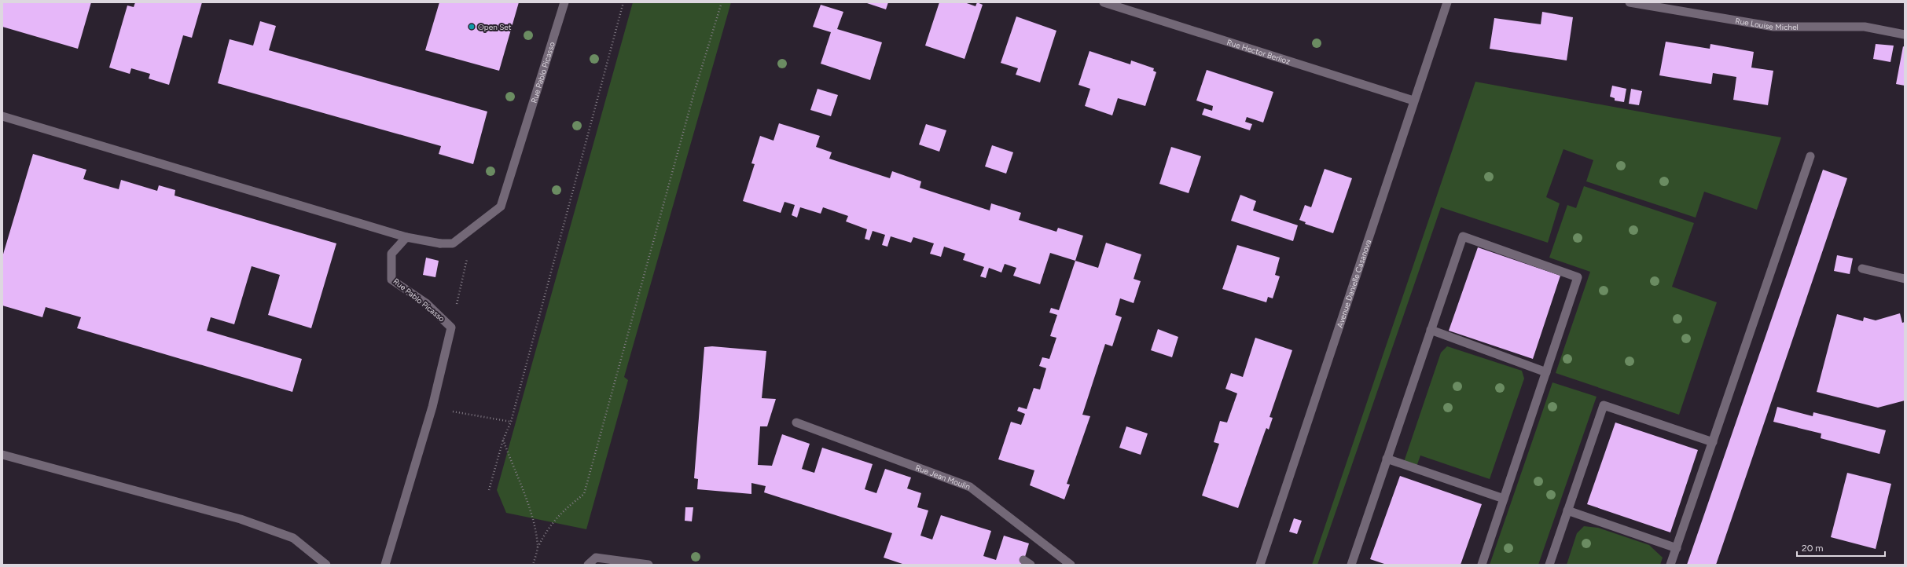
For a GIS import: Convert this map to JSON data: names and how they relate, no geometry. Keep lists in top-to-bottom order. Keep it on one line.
{"streets":{"street":["Rue Louise Michel","Rue Hector Berlioz","Rue Pablo Picasso","Avenue Danielle Casanova","Rue Jean Moulin"]},"crossings":[["Rue Hector Berlioz","Avenue Danielle Casanova"]],"places":["Open Set"],"scale_bar":"20 m"}
